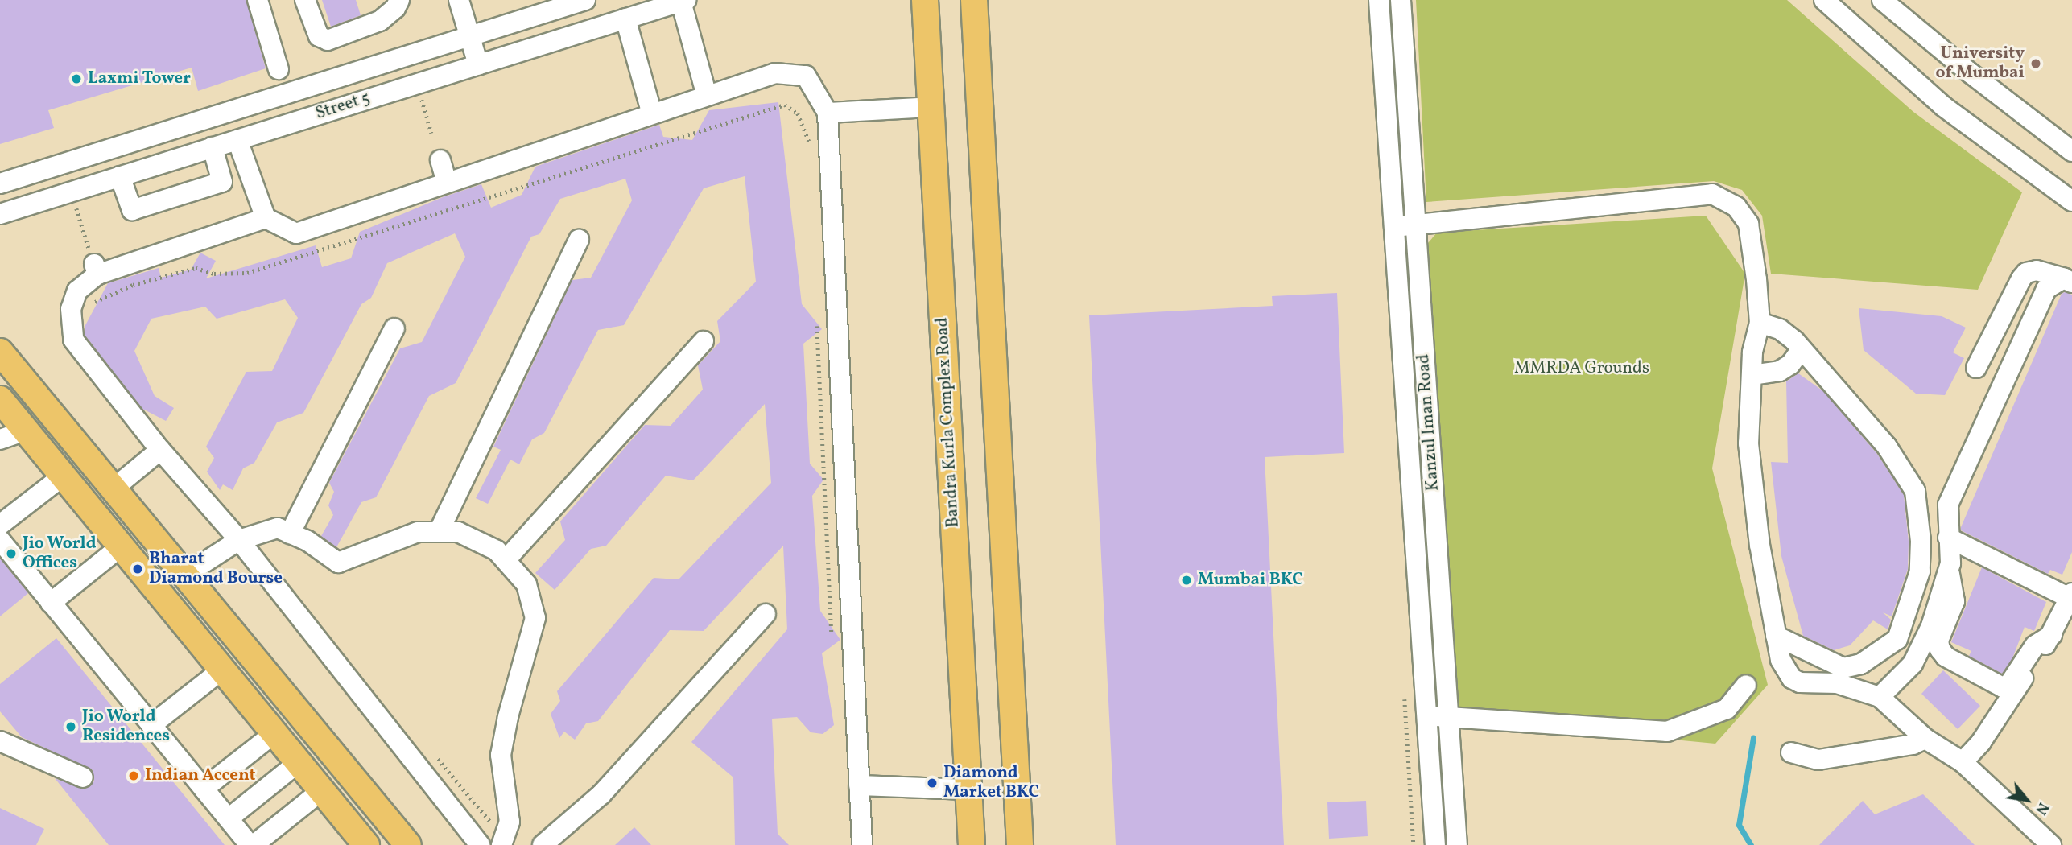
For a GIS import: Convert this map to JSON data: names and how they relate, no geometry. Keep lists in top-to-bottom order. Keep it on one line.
{"streets":{"main road":["Bandra Kurla Complex Road"],"street":["Street 5","Kanzul Iman Road"]},"parks":["MMRDA Grounds"],"places":["University of Mumbai","Laxmi Tower","Jio World Offices","Bharat Diamond Bourse","Mumbai BKC","Jio World Residences","Indian Accent","Diamond Market BKC"],"north":"bottom right"}
